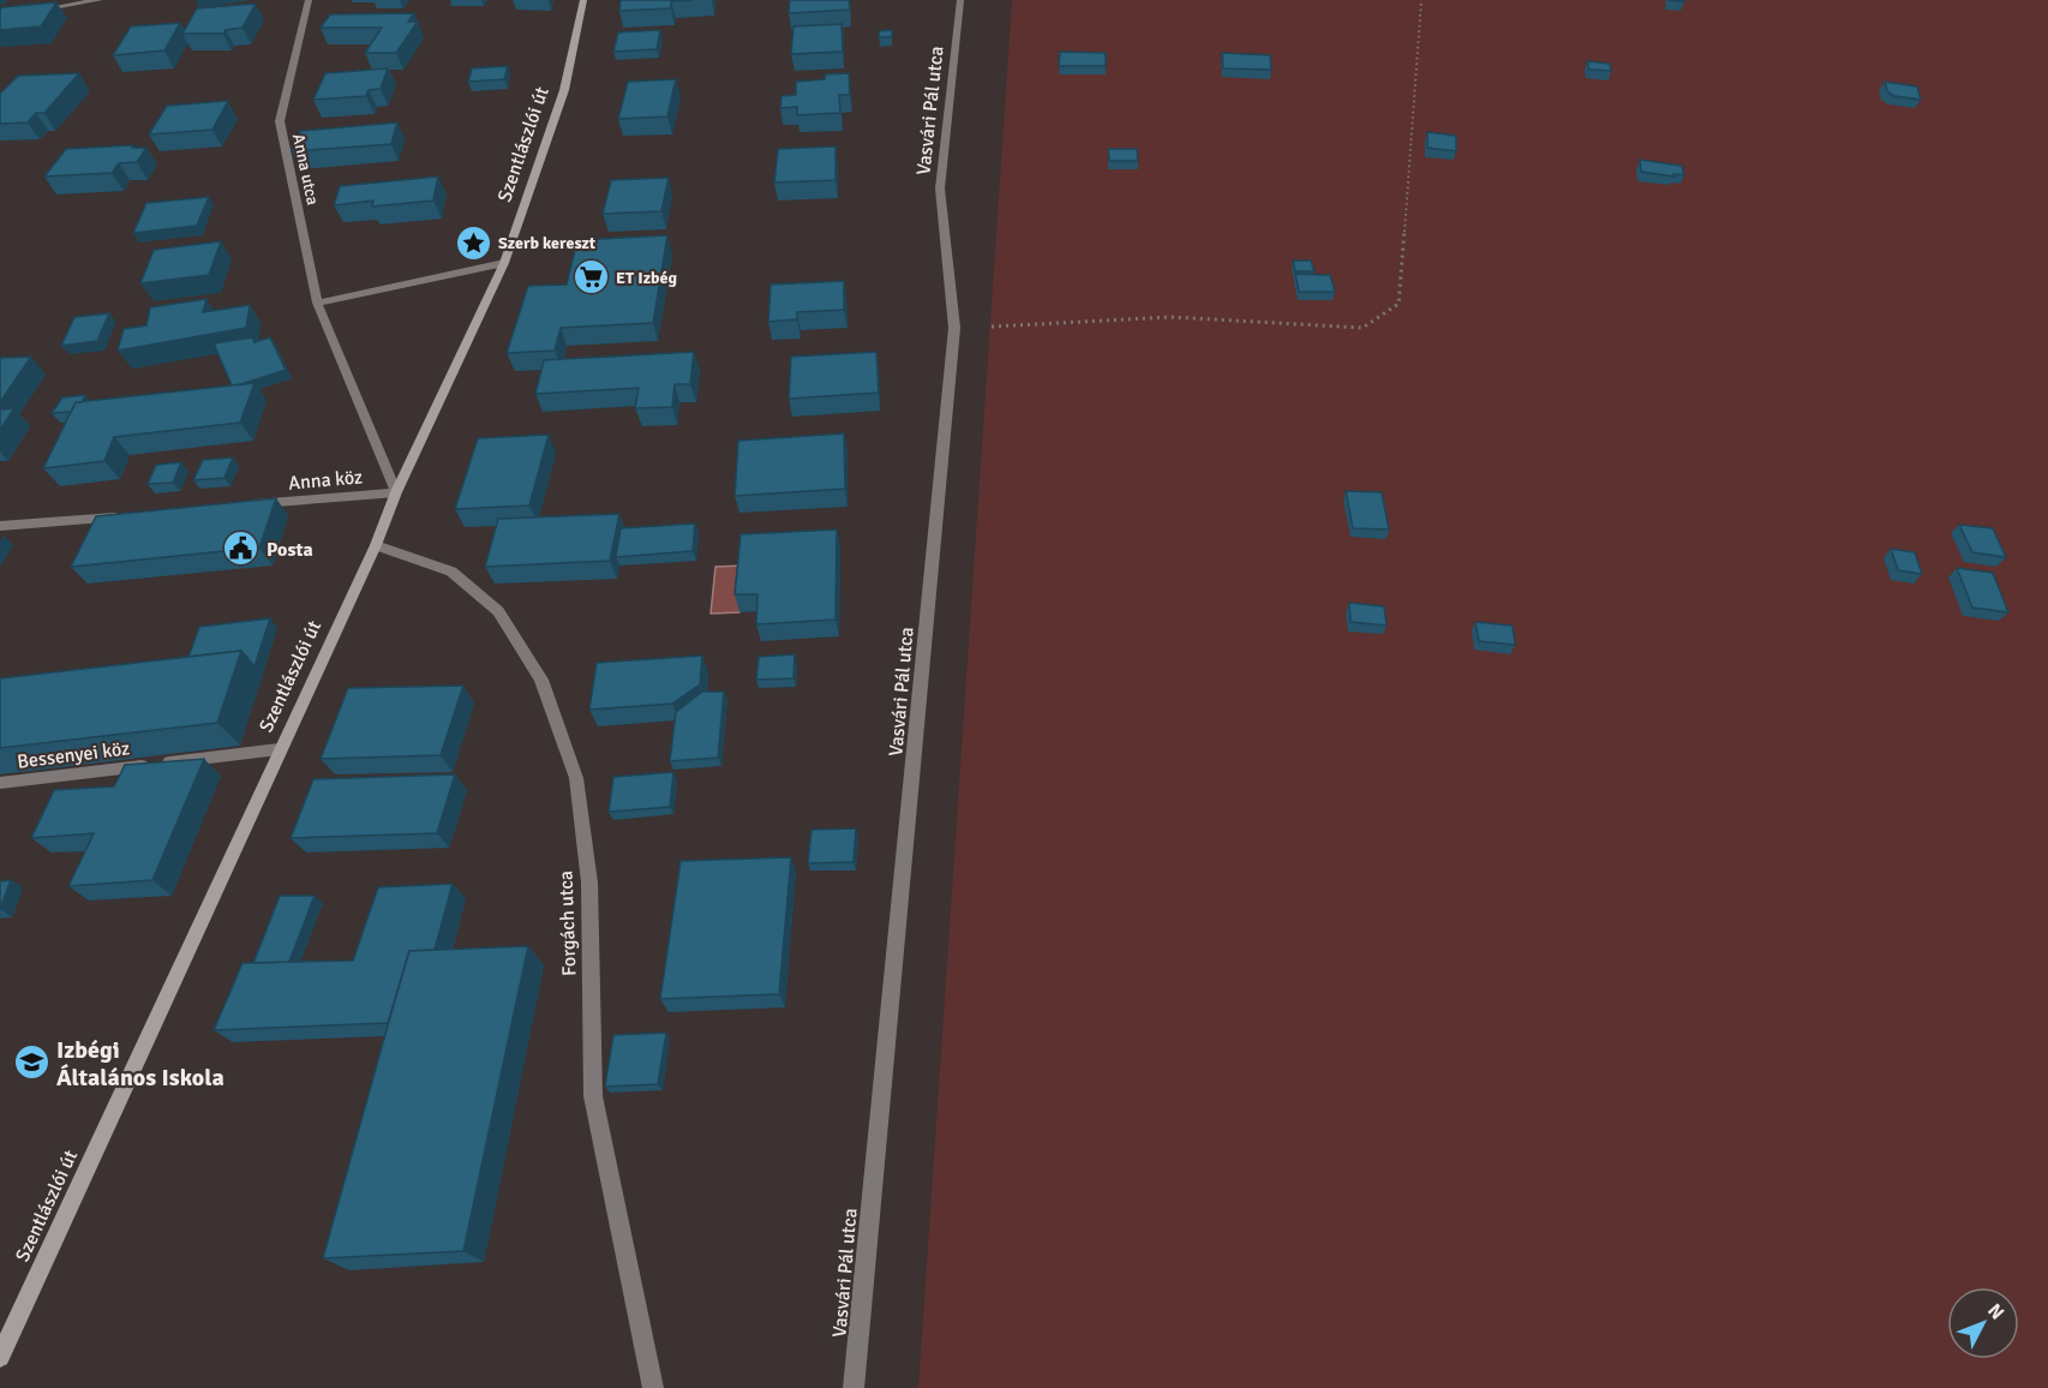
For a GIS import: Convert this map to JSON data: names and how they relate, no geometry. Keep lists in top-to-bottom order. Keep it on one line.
{"streets":{"main road":["Szentlászlói út"],"street":["Vasvári Pál utca","Anna utca","Anna köz","Bessenyei köz","Forgách utca"]},"crossings":[["Szentlászlói út","Anna utca"],["Szentlászlói út","Anna köz"],["Szentlászlói út","Bessenyei köz"],["Szentlászlói út","Forgách utca"],["Anna utca","Anna köz"]],"places":{"place":["Szerb kereszt"],"supermarket":["ET Izbég"],"public building":["Posta"],"school or university":["Izbégi Általános Iskola"]},"north":"top right"}
